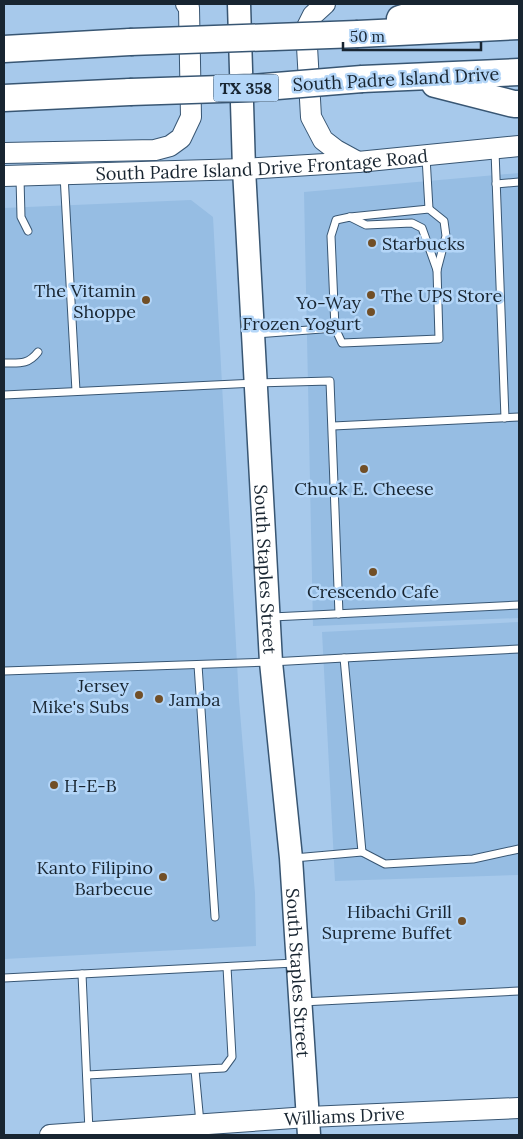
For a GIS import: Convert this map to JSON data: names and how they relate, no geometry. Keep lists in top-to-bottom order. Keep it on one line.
{"streets":{"highway":["South Padre Island Drive","TX 358"],"main road":["South Padre Island Drive Frontage Road","South Staples Street","Williams Drive"]},"crossings":[["South Padre Island Drive Frontage Road","South Staples Street"],["South Staples Street","Williams Drive"]],"places":["Starbucks","The UPS Store","The Vitamin Shoppe","Yo-Way Frozen Yogurt","Chuck E. Cheese","Crescendo Cafe","Jersey Mike's Subs","Jamba","H-E-B","Kanto Filipino Barbecue","Hibachi Grill Supreme Buffet"],"scale_bar":"50 m"}
